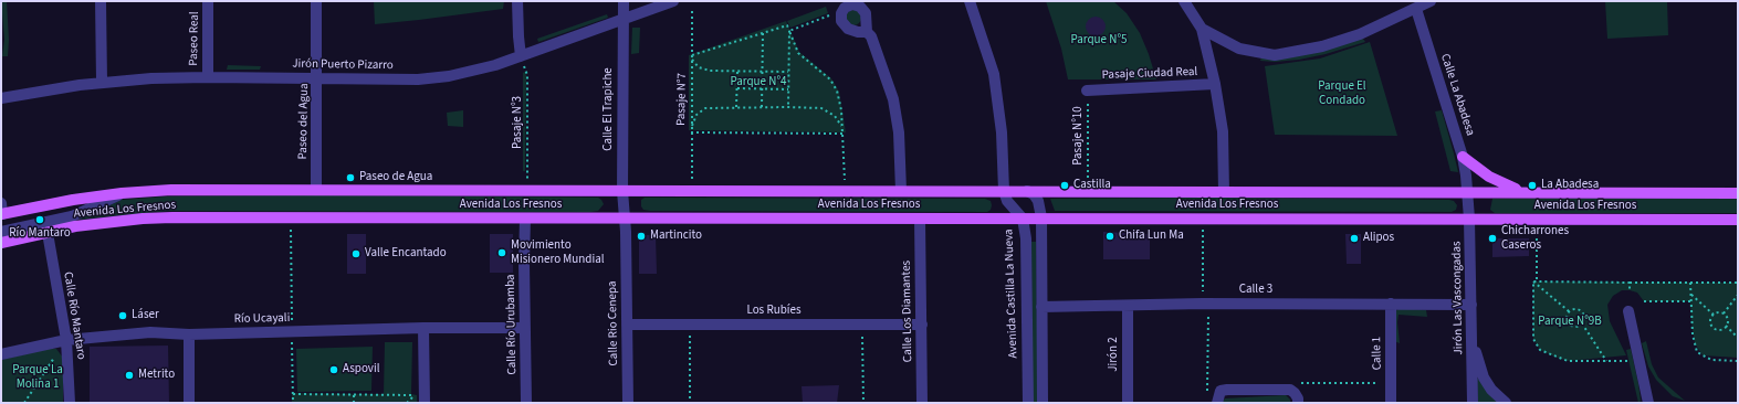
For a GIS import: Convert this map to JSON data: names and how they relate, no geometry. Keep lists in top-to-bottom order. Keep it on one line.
{"streets":{"main road":["Avenida Los Fresnos"],"street":["Paseo Real","Jirón Puerto Pizarro","Pasaje Ciudad Real","Calle La Abadesa","Calle El Trapiche","Paseo del Agua","Calle 3","Avenida Castilla La Nueva","Jirón Las Vascongadas","Los Rubíes","Calle Los Diamantes","Calle Río Mantaro","Río Ucayali","Calle Rio Cenepa","Calle Río Urubamba","Calle 1","Jirón 2"],"path":["Pasaje N°7","Pasaje N°3","Pasaje N°10"]},"crossings":[["Paseo Real","Jirón Puerto Pizarro"],["Jirón Puerto Pizarro","Calle El Trapiche"],["Jirón Puerto Pizarro","Paseo del Agua"],["Jirón Puerto Pizarro","Pasaje N°3"],["Pasaje Ciudad Real","Pasaje N°10"],["Calle La Abadesa","Avenida Los Fresnos"],["Calle La Abadesa","Jirón Las Vascongadas"],["Pasaje N°7","Avenida Los Fresnos"],["Calle El Trapiche","Avenida Los Fresnos"],["Calle El Trapiche","Calle Rio Cenepa"],["Paseo del Agua","Avenida Los Fresnos"],["Pasaje N°3","Avenida Los Fresnos"],["Avenida Los Fresnos","Avenida Castilla La Nueva"],["Avenida Los Fresnos","Jirón Las Vascongadas"],["Avenida Los Fresnos","Calle Los Diamantes"],["Avenida Los Fresnos","Calle Río Mantaro"],["Avenida Los Fresnos","Calle Rio Cenepa"],["Avenida Los Fresnos","Calle Río Urubamba"],["Calle 3","Jirón Las Vascongadas"],["Calle 3","Calle 1"],["Calle 3","Jirón 2"],["Los Rubíes","Calle Los Diamantes"],["Los Rubíes","Calle Rio Cenepa"],["Calle Río Mantaro","Río Ucayali"],["Río Ucayali","Calle Río Urubamba"]],"parks":["Parque N°5","Parque N°4","Parque El Condado","Parque N°9B","Parque La Molina 1"],"places":["Paseo de Agua","Castilla","La Abadesa","Río Mantaro","Martincito","Chifa Lun Ma","Alipos","Chicharrones Caseros","Movimiento Misionero Mundial","Valle Encantado","Láser","Aspovil","Metrito"]}
